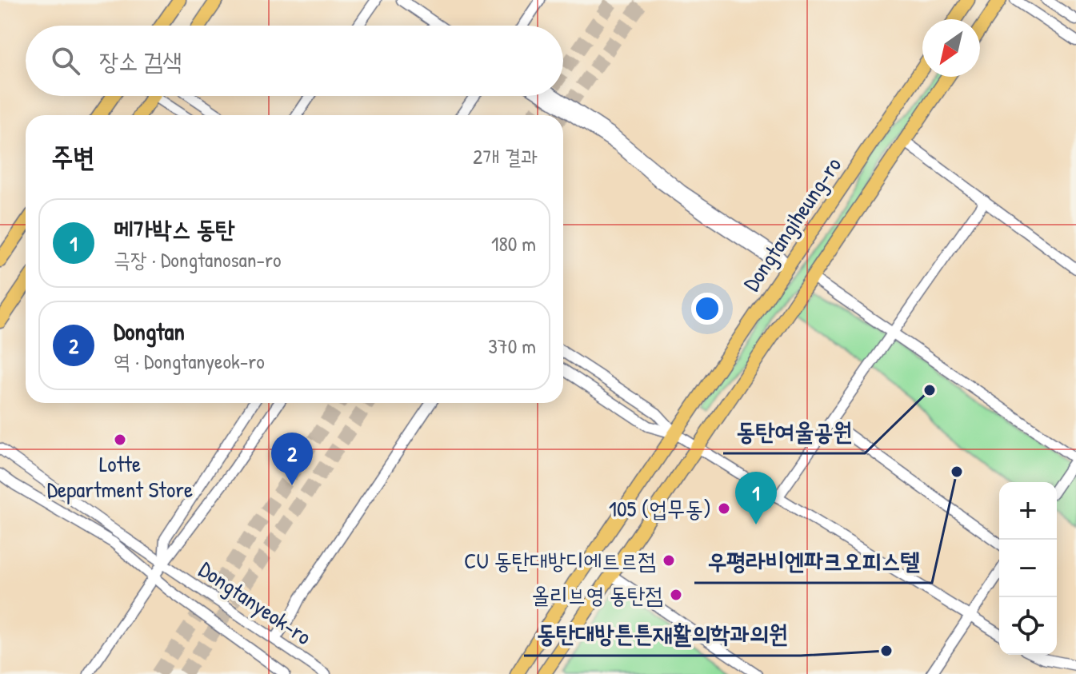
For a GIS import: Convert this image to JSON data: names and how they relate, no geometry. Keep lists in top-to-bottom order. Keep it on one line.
{"streets":{"main road":["Dongtangiheung-ro"],"street":["Dongtanyeok-ro"]},"places":["동탄여울공원","Lotte Department Store","우평라비엔파크오피스텔","105 (업무동)","CU 동탄대방디에트르점","올리브영 동탄점","동탄대방튼튼재활의학과의원"],"north":"bottom left","page":{"search":"장소 검색","heading":["주변","2개 결과"],"list":[{"mark":"1","name":"메가박스 동탄","note":"극장 · Dongtanosan-ro","value":"180 m"},{"mark":"2","name":"Dongtan","note":"역 · Dongtanyeok-ro","value":"370 m"}],"pins":["2","1"],"map_buttons":["+","−"]}}
